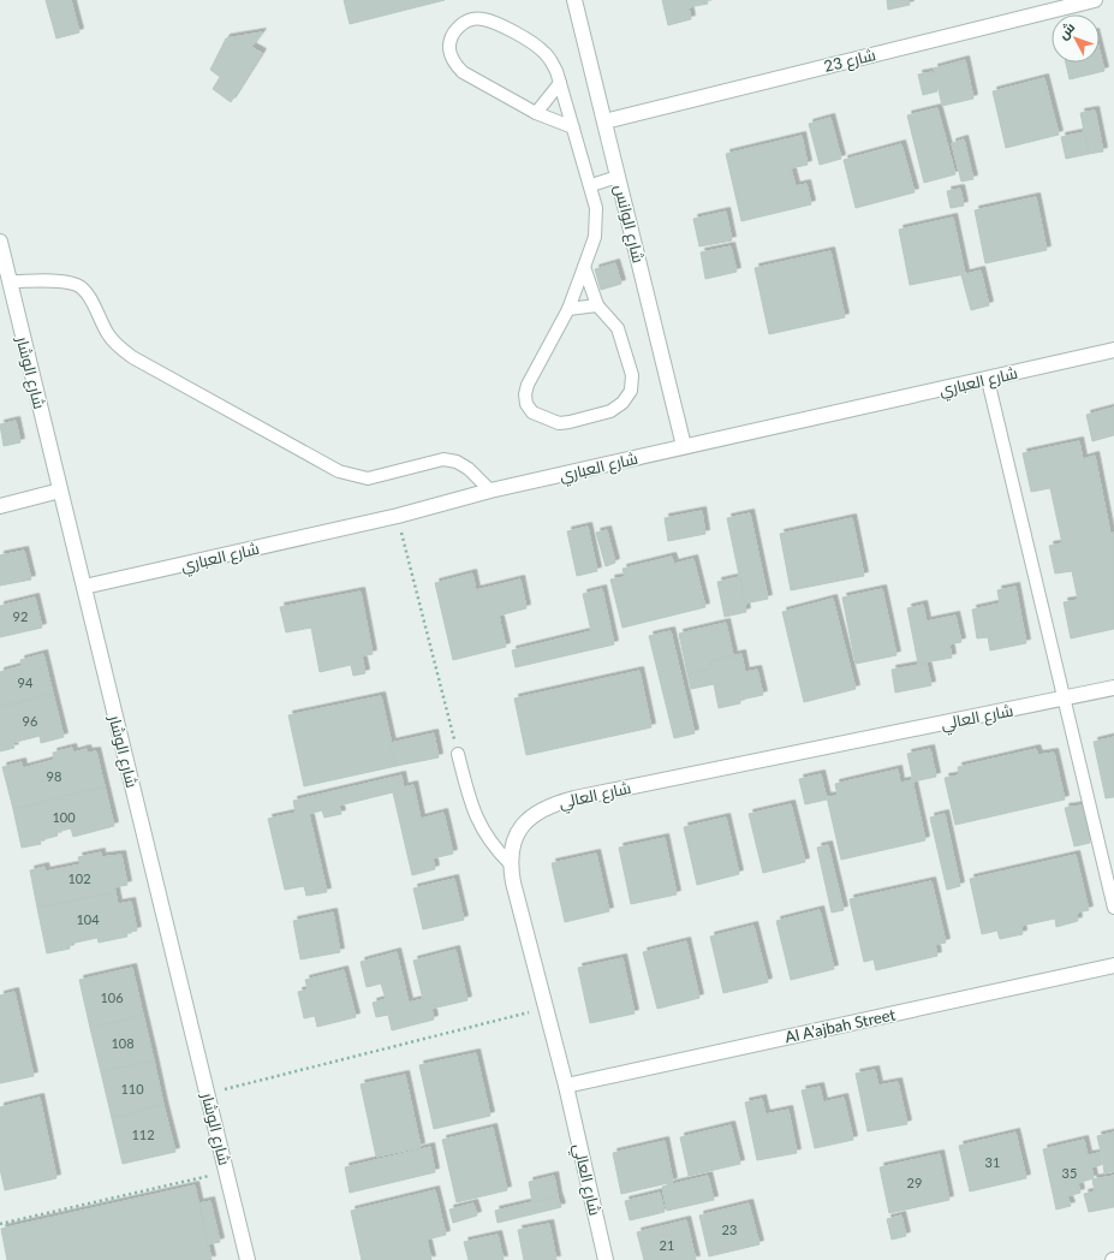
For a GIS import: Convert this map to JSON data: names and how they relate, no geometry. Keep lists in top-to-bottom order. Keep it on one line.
{"streets":{"street":["شارع 23","شارع الوانس","شارع الوشار","شارع العباري","شارع العالي","Al A’ajbah Street"]},"crossings":[["شارع 23","شارع الوانس"],["شارع الوانس","شارع العباري"],["شارع الوشار","شارع العباري"],["شارع العالي","Al A’ajbah Street"]],"house_numbers":["92","94","96","98","100","102","104","106","108","110","112","31","35","29","23","21"],"north":"top left"}
